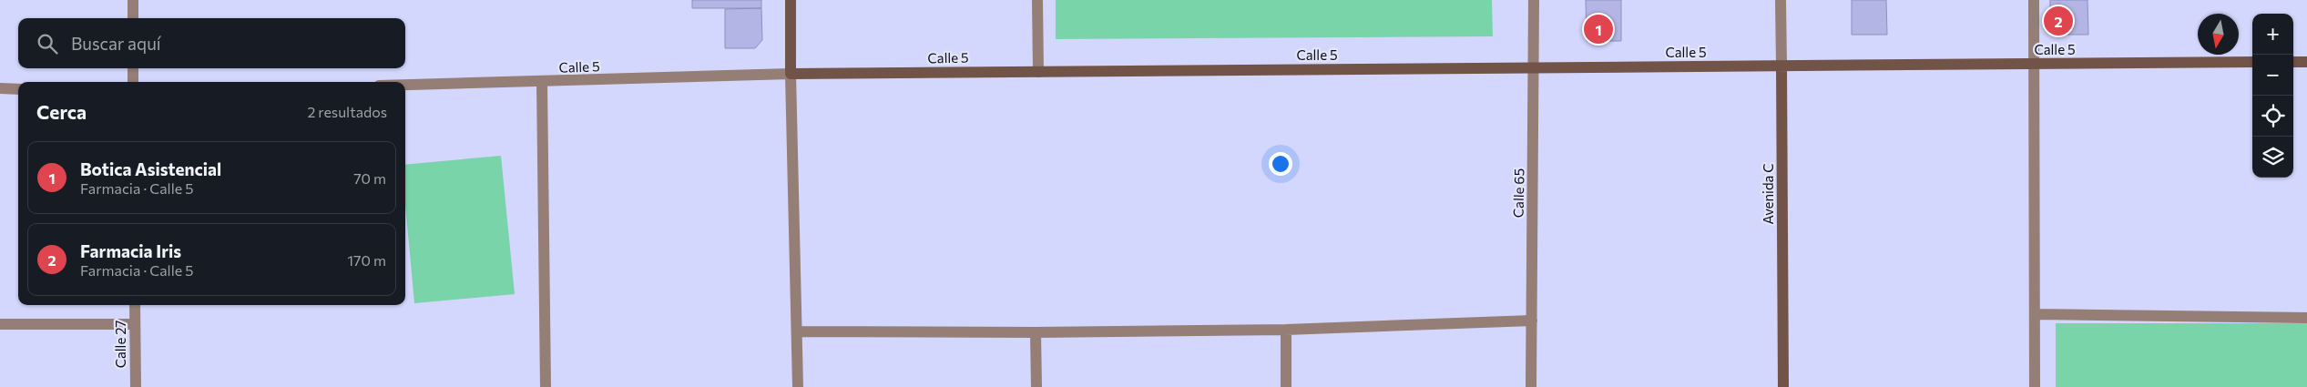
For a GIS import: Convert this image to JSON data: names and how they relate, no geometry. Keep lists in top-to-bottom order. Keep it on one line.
{"streets":{"street":["Calle 5","Calle 65","Avenida C","Calle 27"]},"crossings":[["Calle 5","Calle 65"],["Calle 5","Avenida C"]],"north":"bottom","page":{"pins":["2","1"],"map_buttons":["+","−"],"search":"Buscar aquí","heading":["Cerca","2 resultados"],"list":[{"mark":"1","name":"Botica Asistencial","note":"Farmacia · Calle 5","value":"70 m"},{"mark":"2","name":"Farmacia Iris","note":"Farmacia · Calle 5","value":"170 m"}]}}
